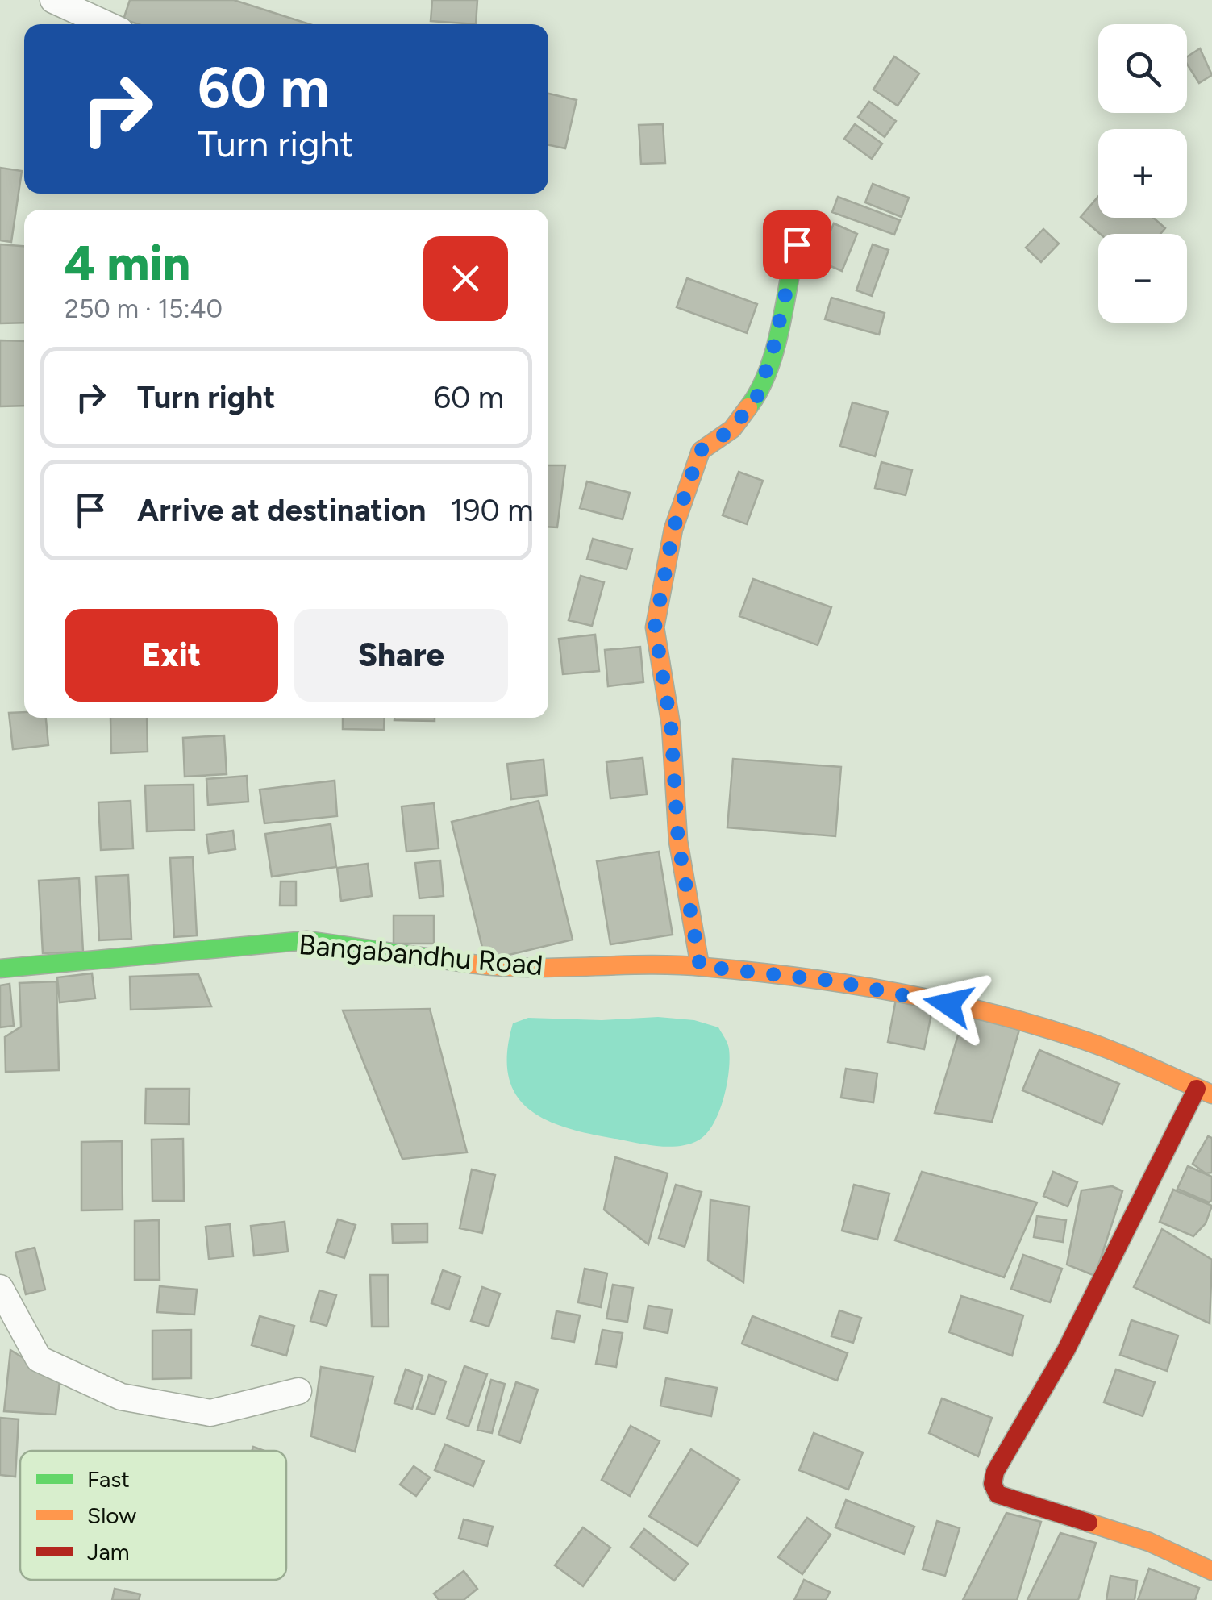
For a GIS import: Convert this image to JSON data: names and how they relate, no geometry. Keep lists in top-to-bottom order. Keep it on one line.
{"streets":{"street":["Bangabandhu Road"]},"legend":["Fast","Slow","Jam"],"page":{"map_buttons":["+","−"],"turn":["60 m","Turn right"],"heading":["4 min","250 m · 15:40"],"list":[{"name":"Turn right","value":"60 m"},{"name":"Arrive at destination","value":"190 m"}],"buttons":["Exit","Share"]}}
